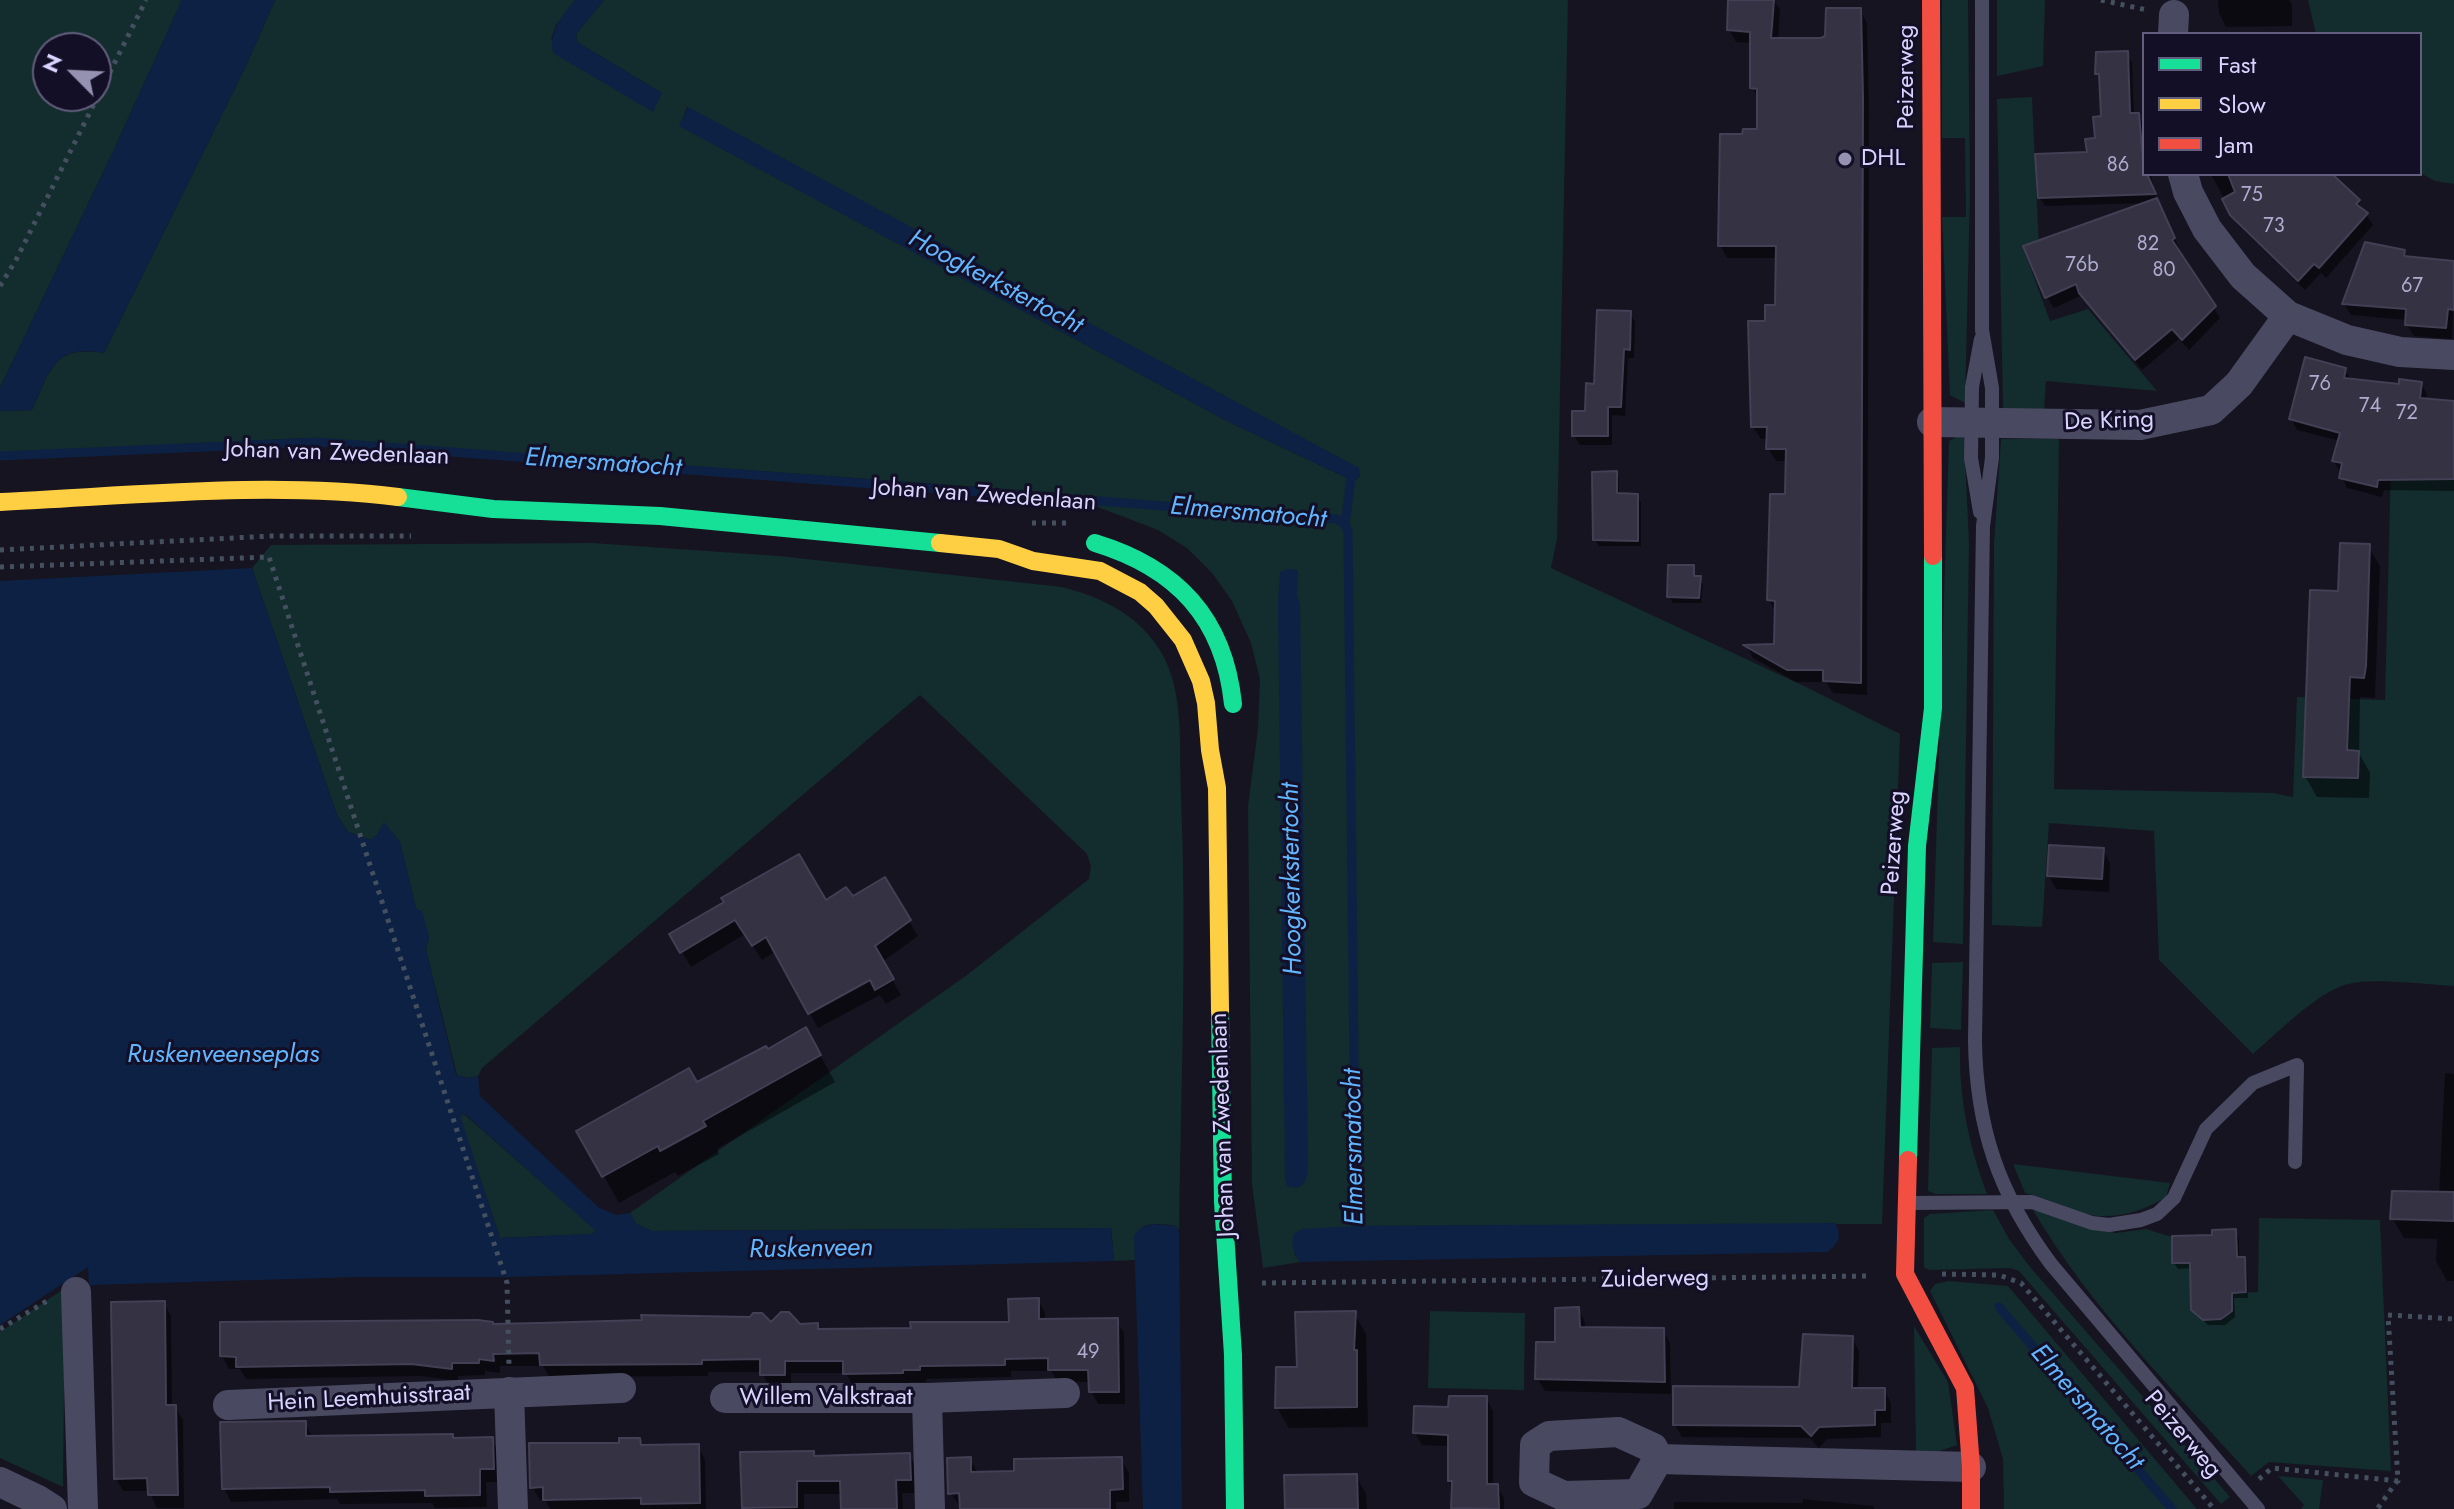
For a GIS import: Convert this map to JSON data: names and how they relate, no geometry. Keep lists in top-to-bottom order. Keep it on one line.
{"streets":{"main road":["Peizerweg","Johan van Zwedenlaan"],"street":["De Kring","Willem Valkstraat","Hein Leemhuisstraat"],"path":["Zuiderweg"]},"crossings":[["Peizerweg","De Kring"],["Peizerweg","Zuiderweg"],["Johan van Zwedenlaan","Zuiderweg"]],"water":["Hoogkerkstertocht","Elmersmatocht","Ruskenveenseplas","Ruskenveen"],"places":["DHL"],"house_numbers":["86","75","73","82","76b","80","67","76","74","72","49"],"legend":["Fast","Slow","Jam"],"north":"top left"}
